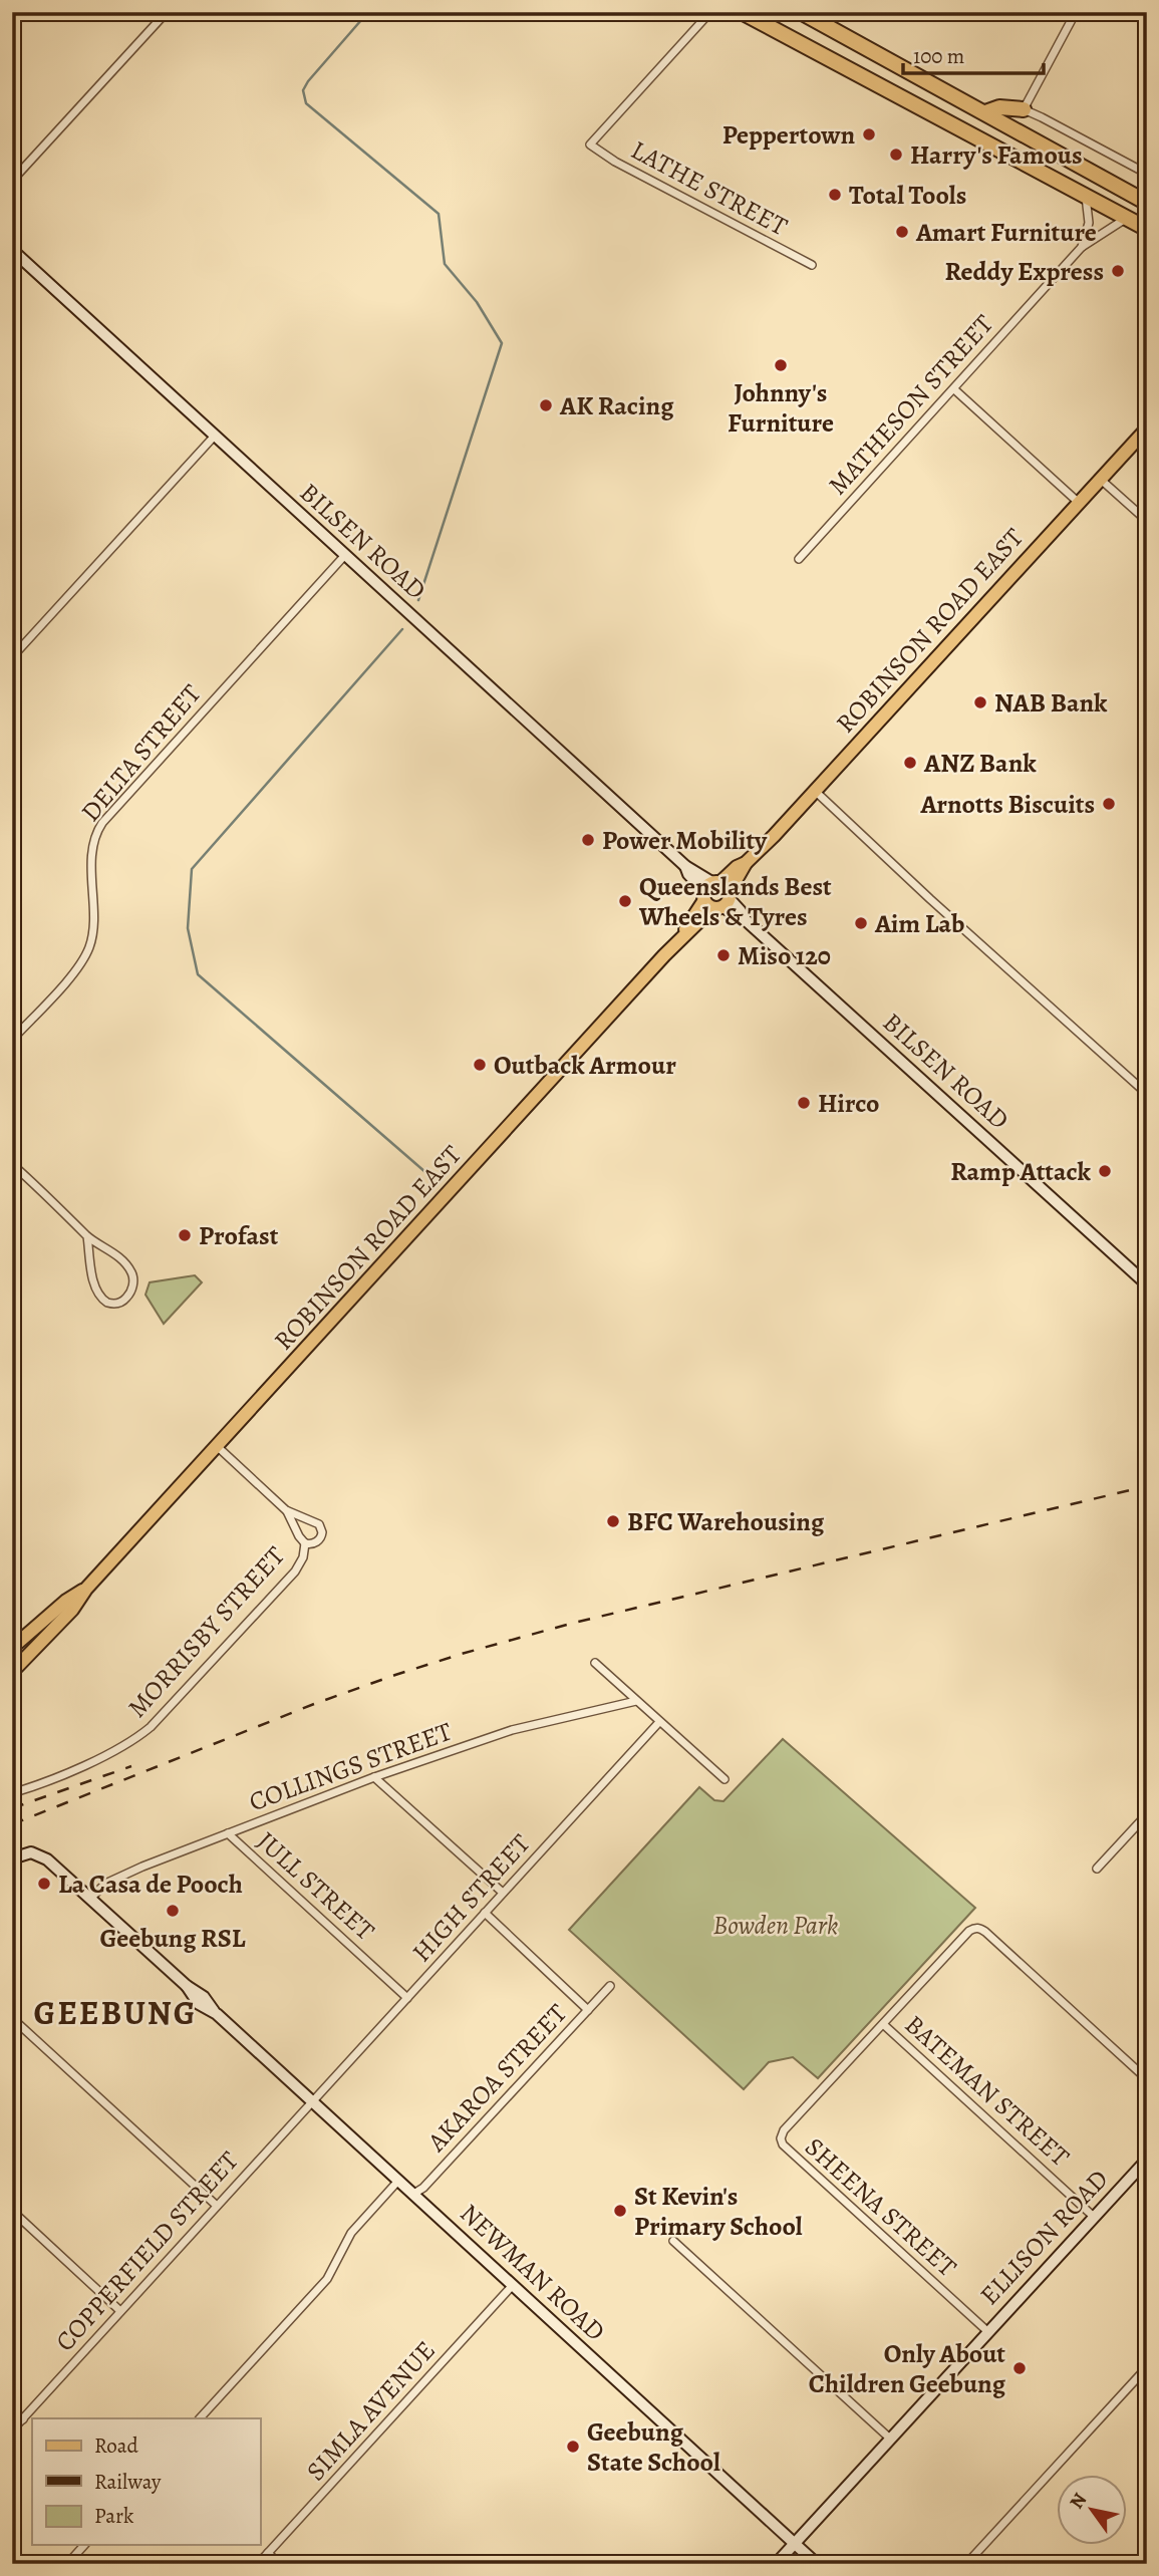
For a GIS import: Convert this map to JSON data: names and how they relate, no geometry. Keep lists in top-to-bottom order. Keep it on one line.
{"streets":{"main road":["ROBINSON ROAD EAST"],"street":["LATHE STREET","MATHESON STREET","BILSEN ROAD","DELTA STREET","MORRISBY STREET","COLLINGS STREET","JULL STREET","HIGH STREET","AKAROA STREET","BATEMAN STREET","SHEENA STREET","ELLISON ROAD","COPPERFIELD STREET","NEWMAN ROAD","SIMLA AVENUE"]},"crossings":[["BILSEN ROAD","ROBINSON ROAD EAST"],["BILSEN ROAD","DELTA STREET"],["ROBINSON ROAD EAST","MORRISBY STREET"],["COLLINGS STREET","JULL STREET"],["COLLINGS STREET","NEWMAN ROAD"],["JULL STREET","HIGH STREET"],["HIGH STREET","COPPERFIELD STREET"],["HIGH STREET","NEWMAN ROAD"],["AKAROA STREET","NEWMAN ROAD"],["BATEMAN STREET","SHEENA STREET"],["BATEMAN STREET","ELLISON ROAD"],["SHEENA STREET","ELLISON ROAD"],["ELLISON ROAD","NEWMAN ROAD"],["COPPERFIELD STREET","NEWMAN ROAD"],["NEWMAN ROAD","SIMLA AVENUE"]],"districts":["GEEBUNG"],"parks":["Bowden Park"],"places":["Peppertown","Harry's Famous","Total Tools","Amart Furniture","Reddy Express","Johnny's Furniture","AK Racing","NAB Bank","ANZ Bank","Arnotts Biscuits","Power Mobility","Queenslands Best Wheels & Tyres","Aim Lab","Miso 120","Outback Armour","Hirco","Ramp Attack","Profast","BFC Warehousing","La Casa de Pooch","Geebung RSL","St Kevin's Primary School","Only About Children Geebung","Geebung State School"],"legend":["Road","Railway","Park"],"scale_bar":"100 m","north":"top left"}
